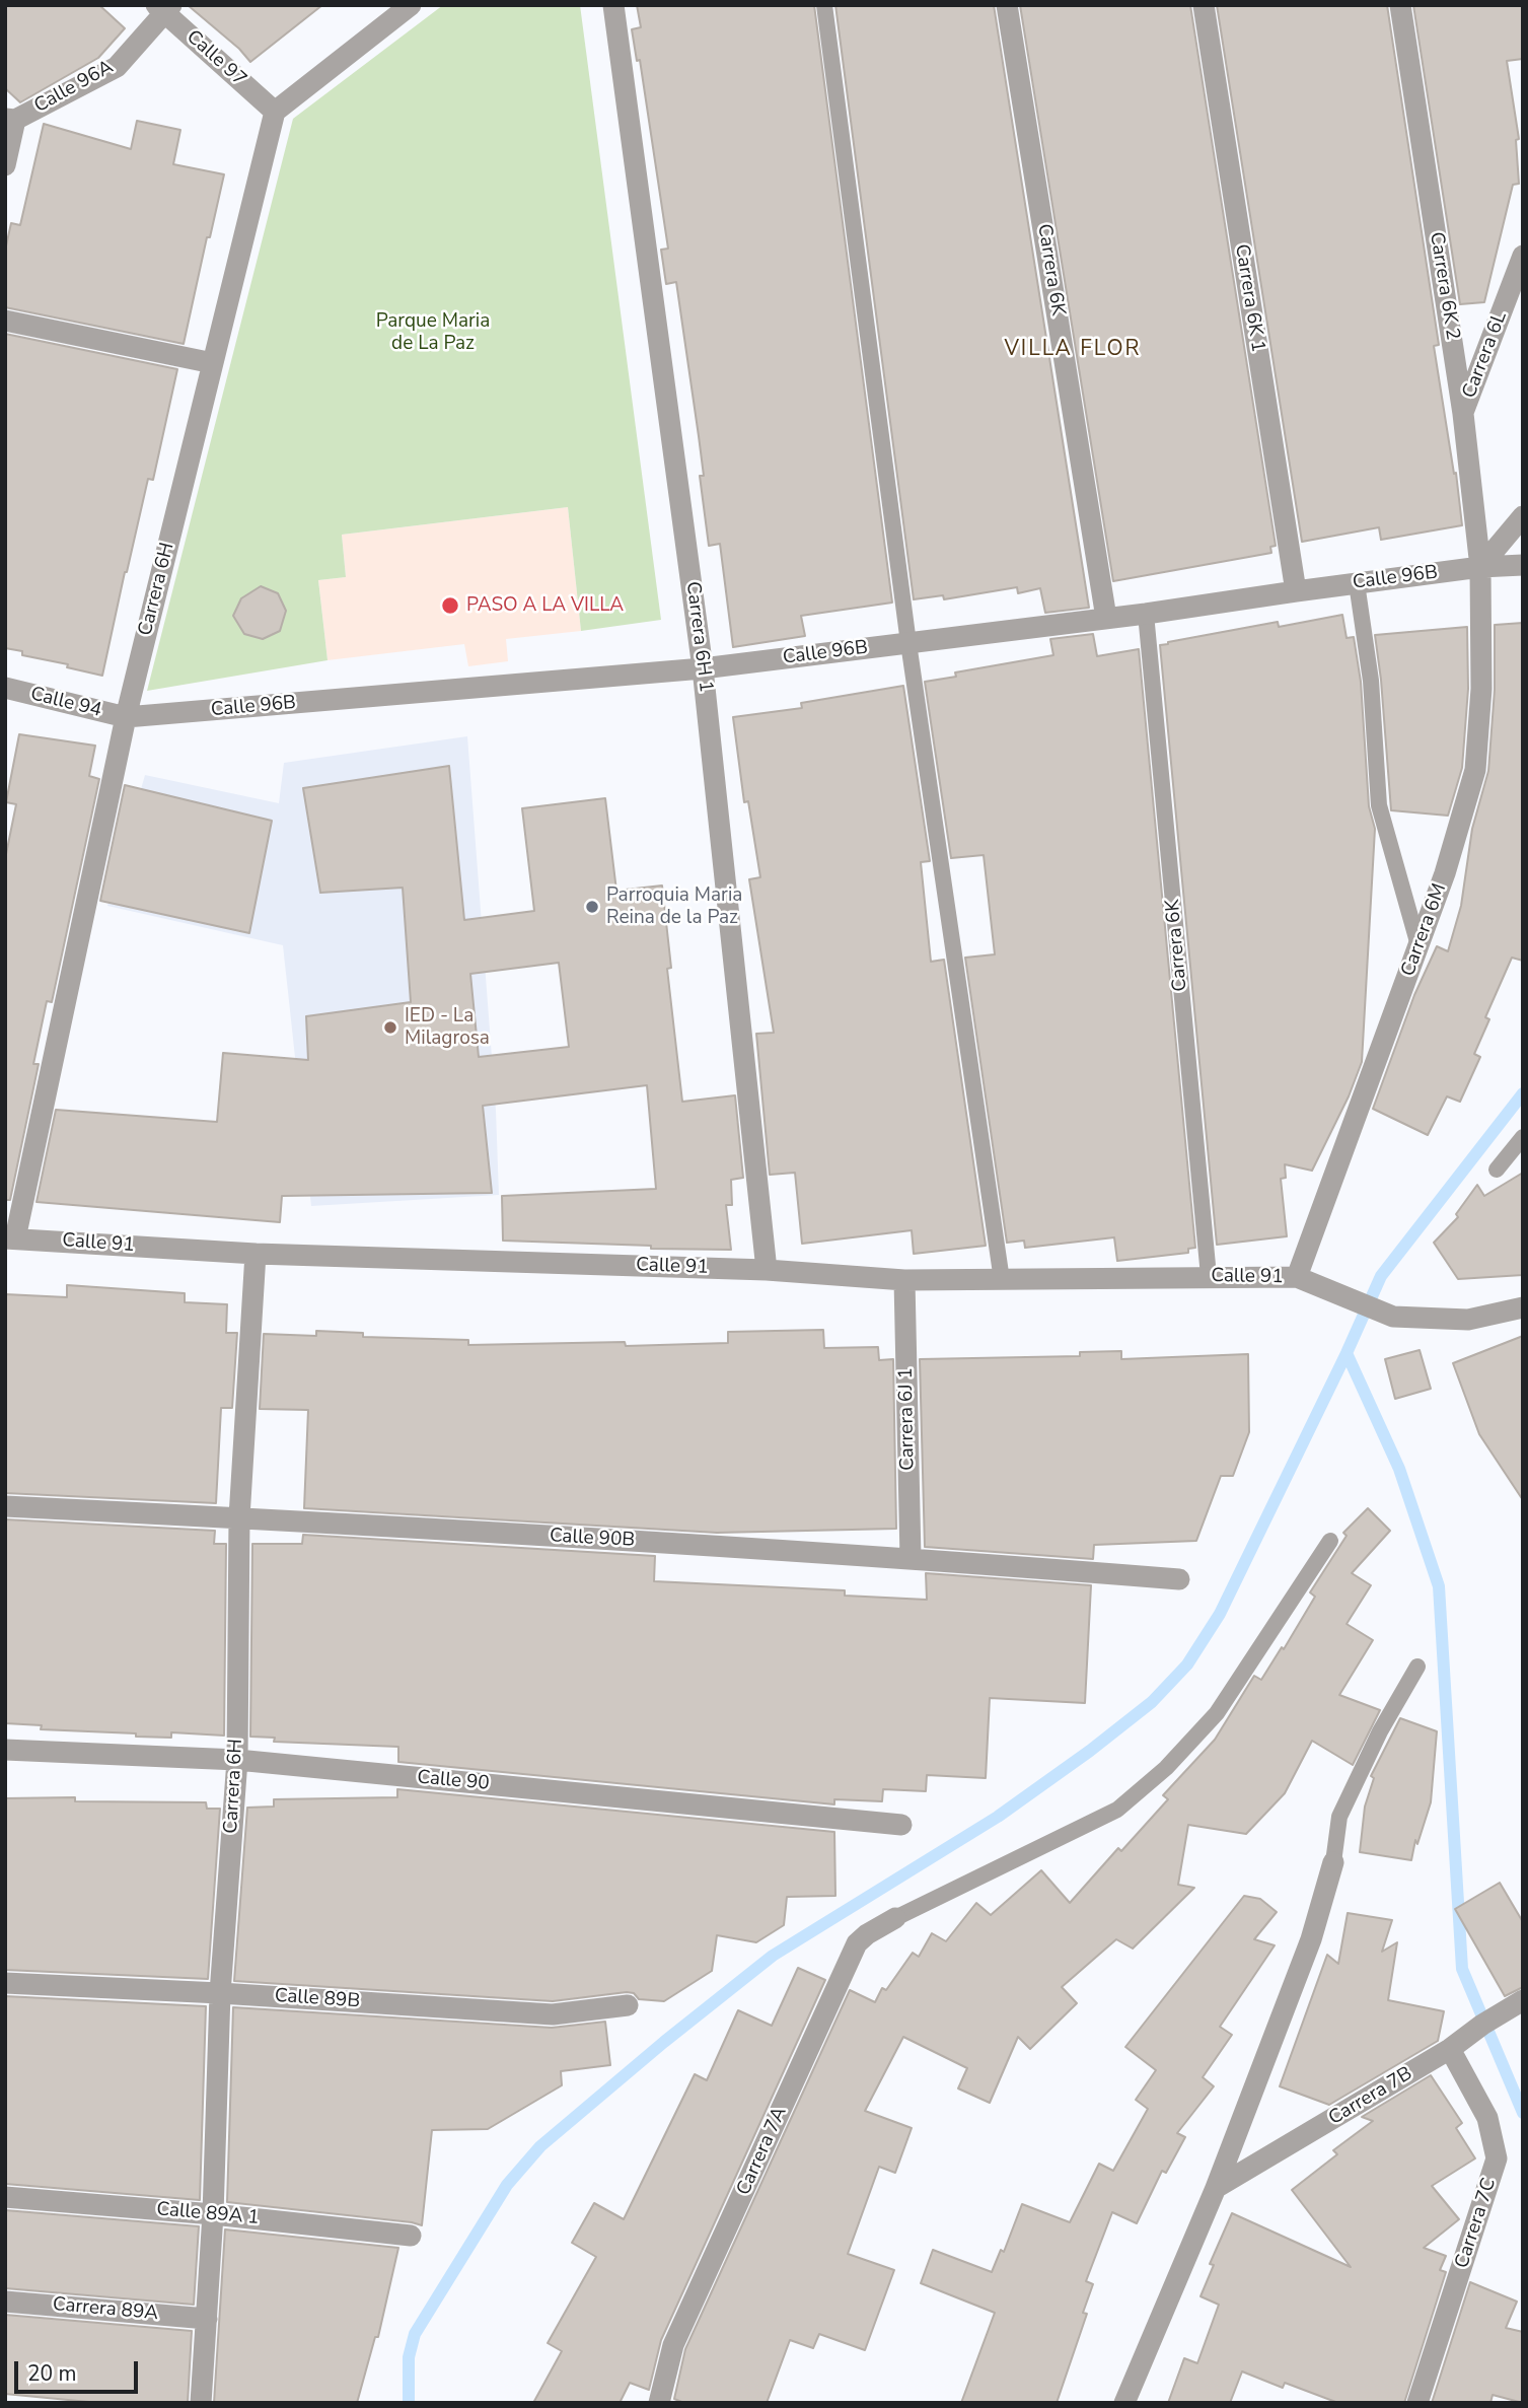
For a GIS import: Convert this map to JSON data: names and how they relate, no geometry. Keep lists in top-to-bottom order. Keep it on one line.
{"streets":{"street":["Calle 97","Calle 96A","Carrera 6K","Carrera 6K 2","Carrera 6K 1","Carrera 6L","Calle 96B","Carrera 6H","Carrera 6H 1","Calle 94","Carrera 6M","Calle 91","Carrera 6J 1","Calle 90B","Calle 90","Calle 89B","Carrera 7B","Carrera 7A","Calle 89A 1","Carrera 7C","Carrera 89A"]},"crossings":[["Calle 97","Calle 96A"],["Calle 97","Carrera 6H"],["Carrera 6K","Calle 96B"],["Carrera 6K","Calle 91"],["Carrera 6K 2","Carrera 6L"],["Carrera 6K 2","Calle 96B"],["Carrera 6K 2","Carrera 6M"],["Carrera 6K 1","Calle 96B"],["Calle 96B","Carrera 6H"],["Calle 96B","Carrera 6H 1"],["Calle 96B","Calle 94"],["Calle 96B","Carrera 6M"],["Carrera 6H","Calle 94"],["Carrera 6H","Calle 91"],["Carrera 6H","Calle 90B"],["Carrera 6H","Calle 90"],["Carrera 6H","Calle 89B"],["Carrera 6H","Calle 89A 1"],["Carrera 6H","Carrera 89A"],["Carrera 6H 1","Calle 91"],["Carrera 6M","Calle 91"],["Calle 91","Carrera 6J 1"],["Carrera 6J 1","Calle 90B"],["Carrera 7B","Carrera 7C"]],"districts":["VILLA FLOR"],"parks":["Parque Maria de La Paz"],"places":["PASO A LA VILLA","Parroquia Maria Reina de la Paz","IED - La Milagrosa"],"scale_bar":"20 m"}
